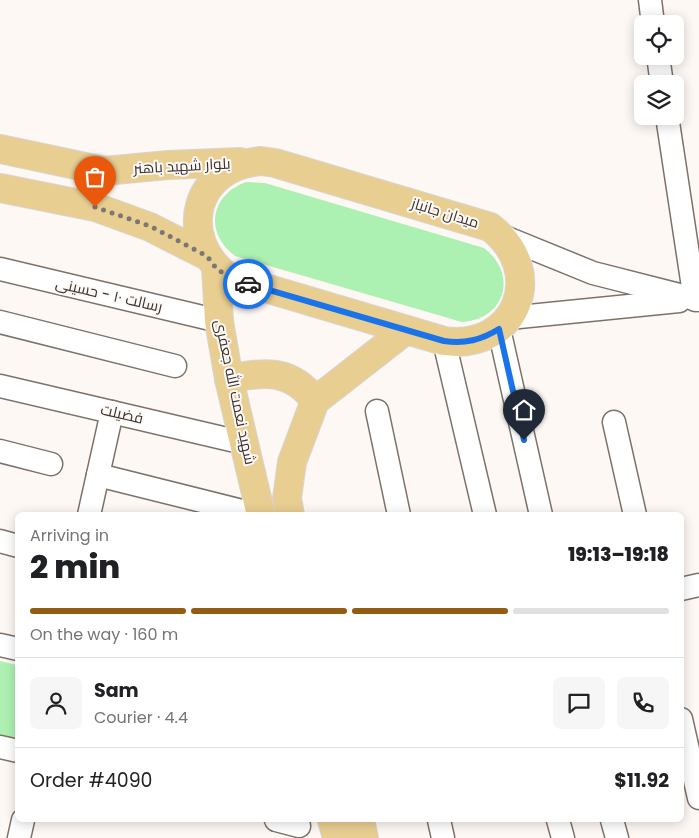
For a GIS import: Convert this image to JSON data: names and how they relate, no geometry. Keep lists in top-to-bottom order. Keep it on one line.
{"streets":{"main road":["بلوار شهید باهنر","میدان جانباز","شهید نعمت الله جعفری"],"street":["رسالت ۱۰ - حسینی","فضیلت"]},"crossings":[["بلوار شهید باهنر","میدان جانباز"],["میدان جانباز","شهید نعمت الله جعفری"],["رسالت ۱۰ - حسینی","شهید نعمت الله جعفری"],["شهید نعمت الله جعفری","فضیلت"]],"page":{"heading":["2 min","Arriving in","19:13–19:18"],"panel":["Sam","Courier · 4.4","Order #4090","$11.92"],"bar":"On the way · 160 m"}}
